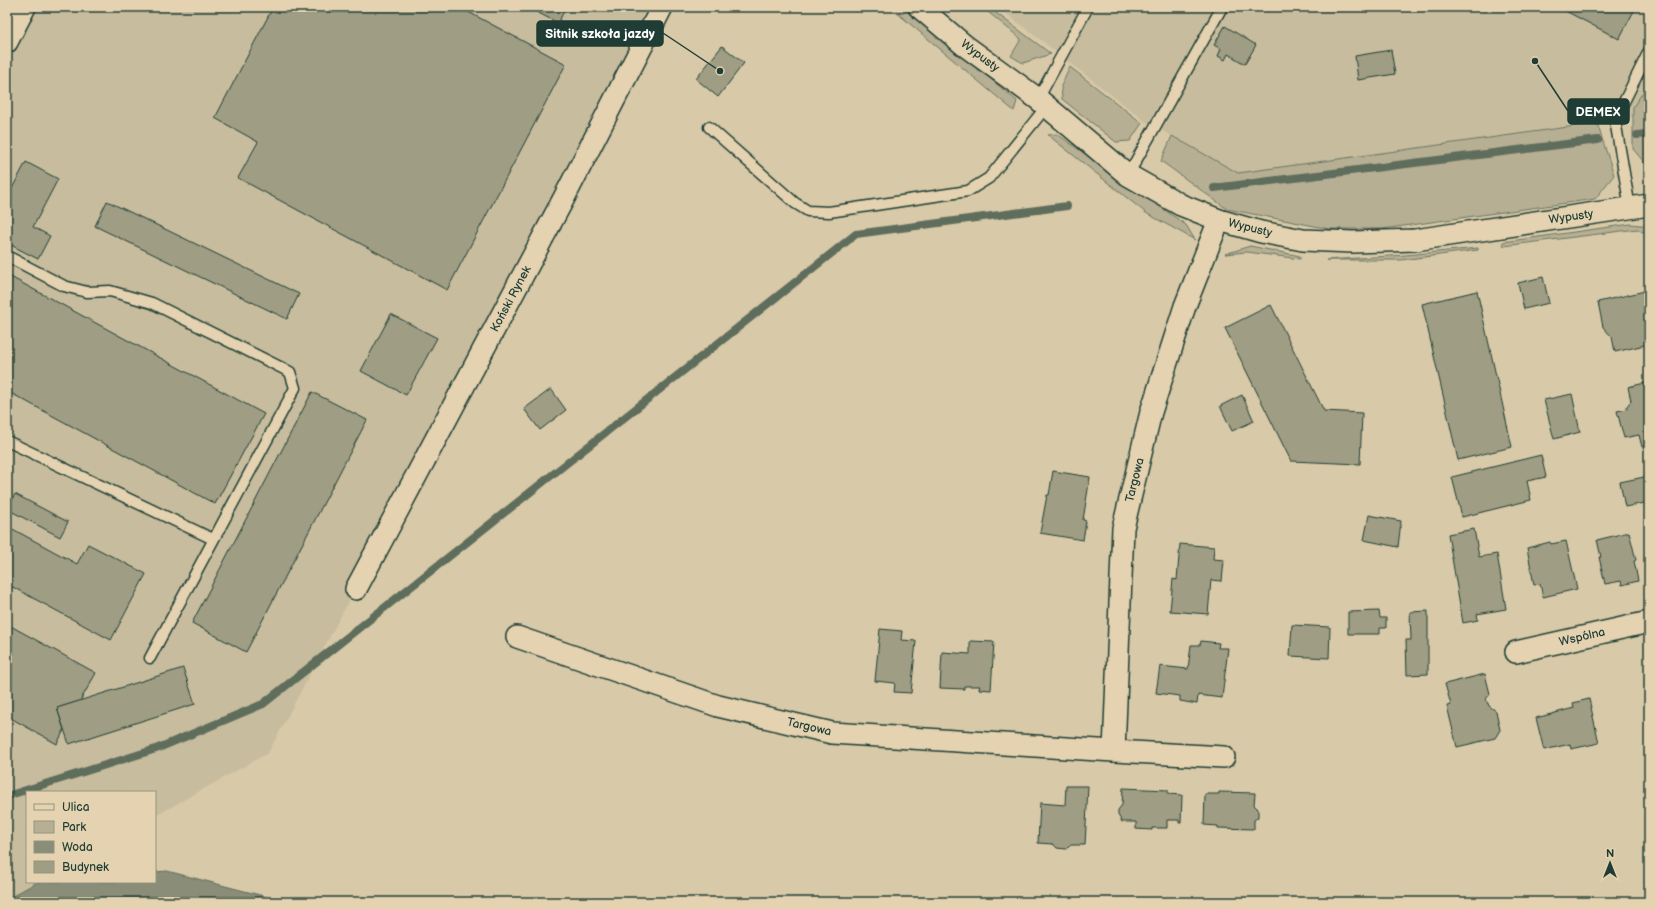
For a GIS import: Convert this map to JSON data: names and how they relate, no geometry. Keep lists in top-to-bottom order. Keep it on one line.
{"streets":{"street":["Wypusty","Koński Rynek","Targowa","Wspólna"]},"crossings":[["Wypusty","Targowa"]],"places":["DEMEX","Sitnik szkoła jazdy"],"legend":["Ulica","Park","Woda","Budynek"],"north":"top"}
